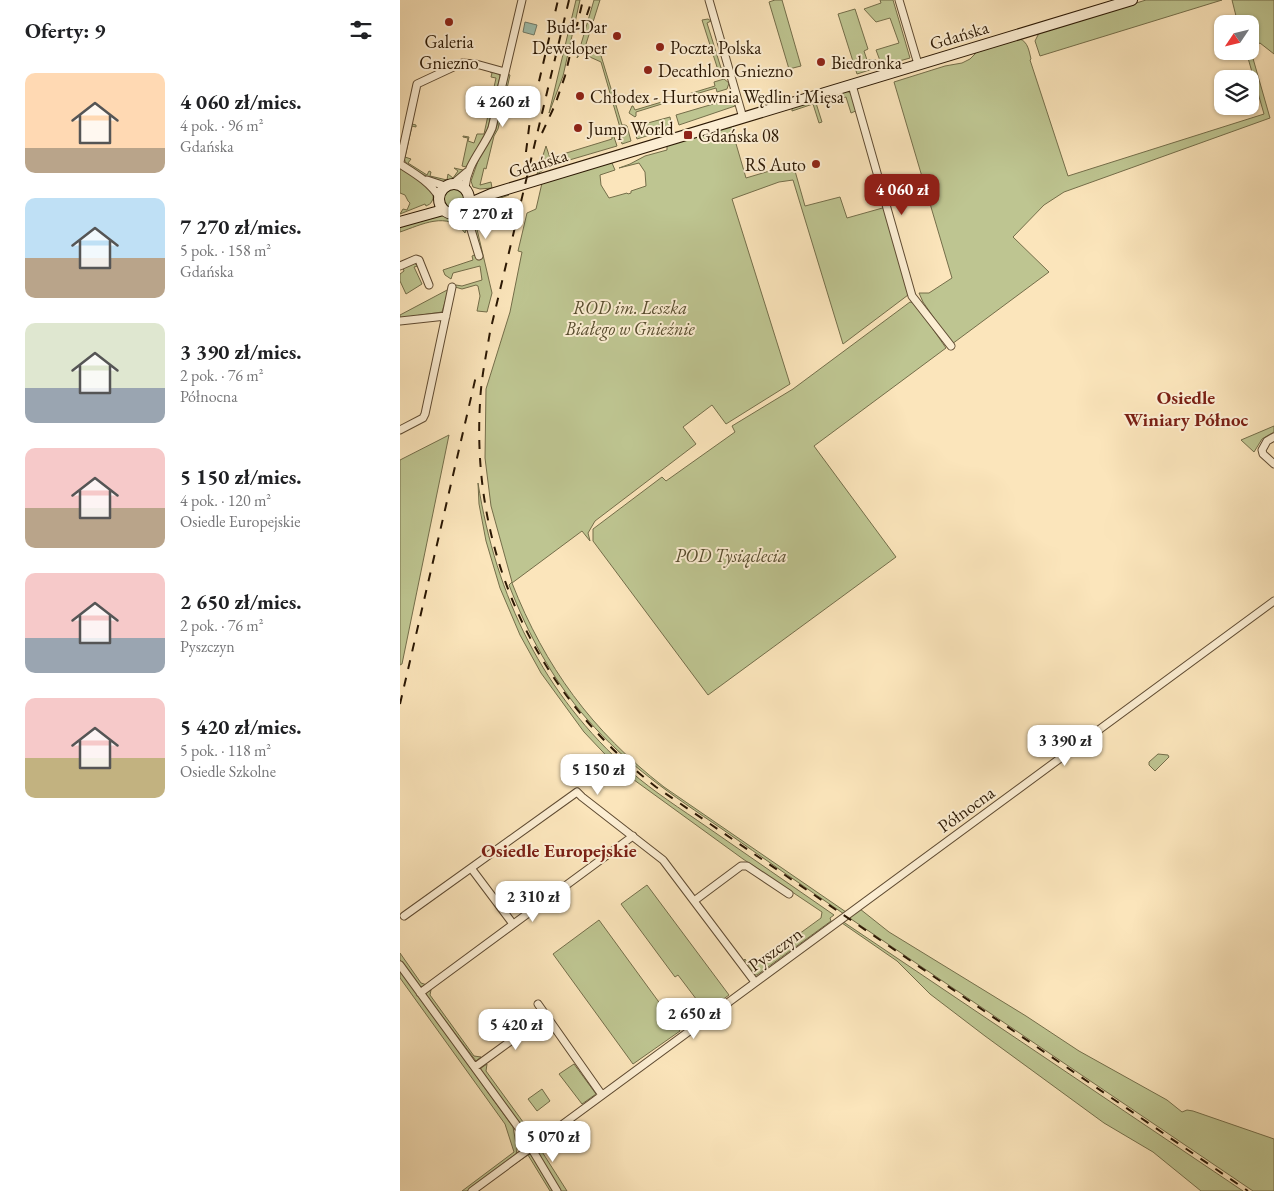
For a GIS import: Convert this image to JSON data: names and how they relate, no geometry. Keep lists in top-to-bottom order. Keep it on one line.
{"streets":{"street":["Gdańska","Północna","Pyszczyn"]},"crossings":[["Północna","Pyszczyn"]],"districts":["Osiedle Winiary Północ","Osiedle Europejskie"],"parks":["ROD im. Leszka Białego w Gnieźnie","POD Tysiąclecia"],"places":{"other":["Galeria Gniezno","Bud-Dar Deweloper","Poczta Polska","Biedronka","Decathlon Gniezno","Chłodex - Hurtownia Wędlin i Mięsa","Jump World","RS Auto"],"transit":["Gdańska 08"]},"north":"bottom left","page":{"heading":"Oferty: 9","list":[{"name":"4 060 zł/mies.","note":"4 pok. · 96 m² · Gdańska"},{"name":"7 270 zł/mies.","note":"5 pok. · 158 m² · Gdańska"},{"name":"3 390 zł/mies.","note":"2 pok. · 76 m² · Północna"},{"name":"5 150 zł/mies.","note":"4 pok. · 120 m² · Osiedle Europejskie"},{"name":"2 650 zł/mies.","note":"2 pok. · 76 m² · Pyszczyn"},{"name":"5 420 zł/mies.","note":"5 pok. · 118 m² · Osiedle Szkolne"}],"price":["4 260 zł","4 060 zł","7 270 zł","3 390 zł","5 150 zł","2 310 zł","2 650 zł","5 420 zł","5 070 zł"]}}
